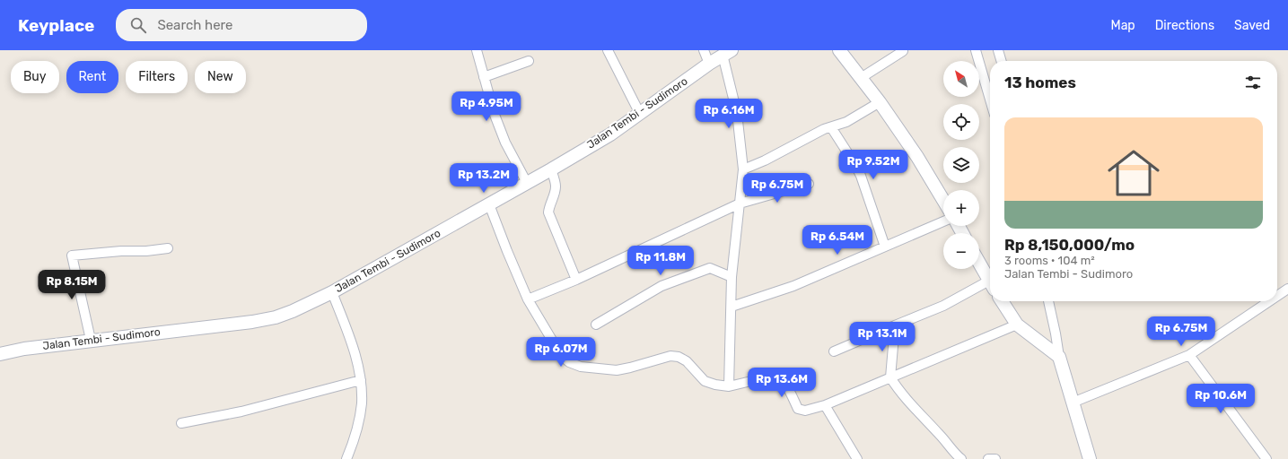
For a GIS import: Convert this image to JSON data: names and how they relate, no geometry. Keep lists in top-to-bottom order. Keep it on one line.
{"streets":{"main road":["Jalan Tembi - Sudimoro"]},"north":"top left","page":{"header":"Keyplace","search":"Search here","nav":["Map","Directions","Saved"],"map_buttons":["+","−"],"chip":["Buy","Rent","Filters","New"],"heading":"13 homes","price":["Rp 4.95M","Rp 6.16M","Rp 9.52M","Rp 13.2M","Rp 6.75M","Rp 6.54M","Rp 11.8M","Rp 8.15M","Rp 6.75M","Rp 13.1M","Rp 6.07M","Rp 13.6M","Rp 10.6M"],"list":[{"name":"Rp 8,150,000/mo","note":"3 rooms · 104 m² · Jalan Tembi - Sudimoro"}]}}
